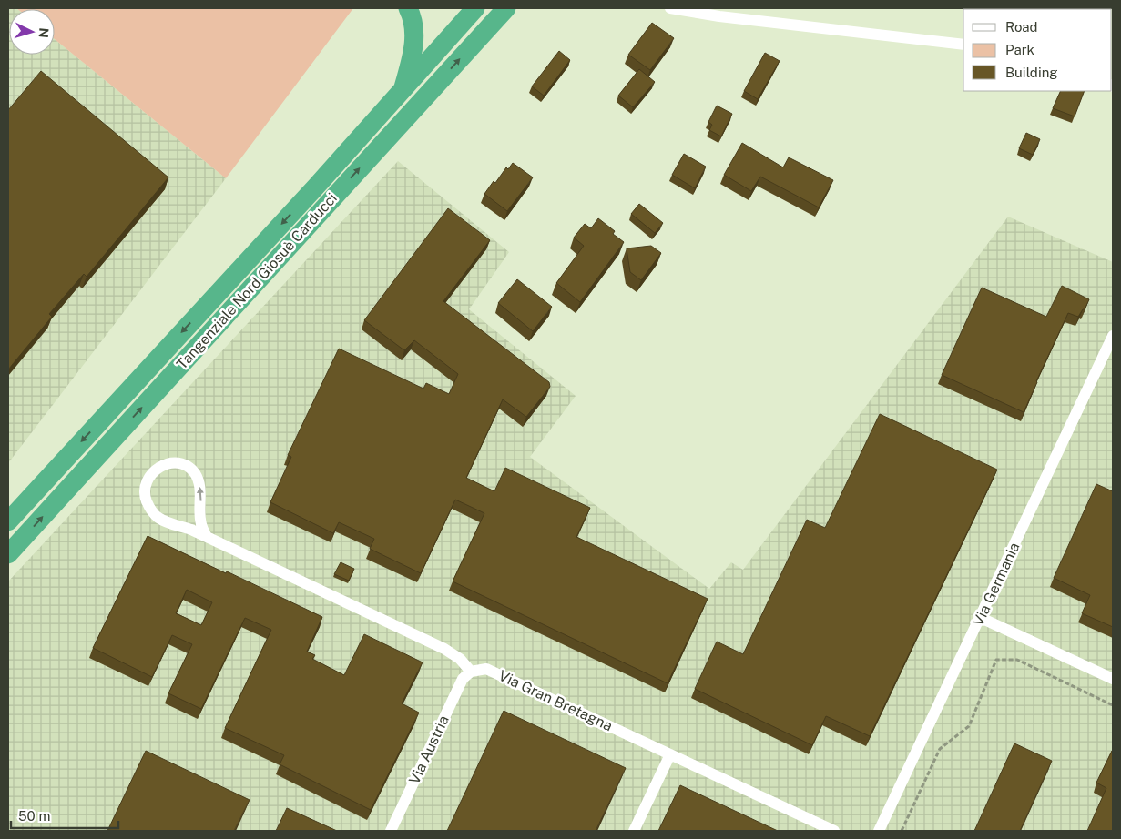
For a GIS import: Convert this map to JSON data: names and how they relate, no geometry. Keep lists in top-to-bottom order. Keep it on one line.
{"streets":{"highway":["Tangenziale Nord Giosuè Carducci"],"street":["Via Germania","Via Gran Bretagna","Via Austria"]},"crossings":[["Via Gran Bretagna","Via Austria"]],"legend":["Road","Park","Building"],"scale_bar":"50 m","north":"right"}
